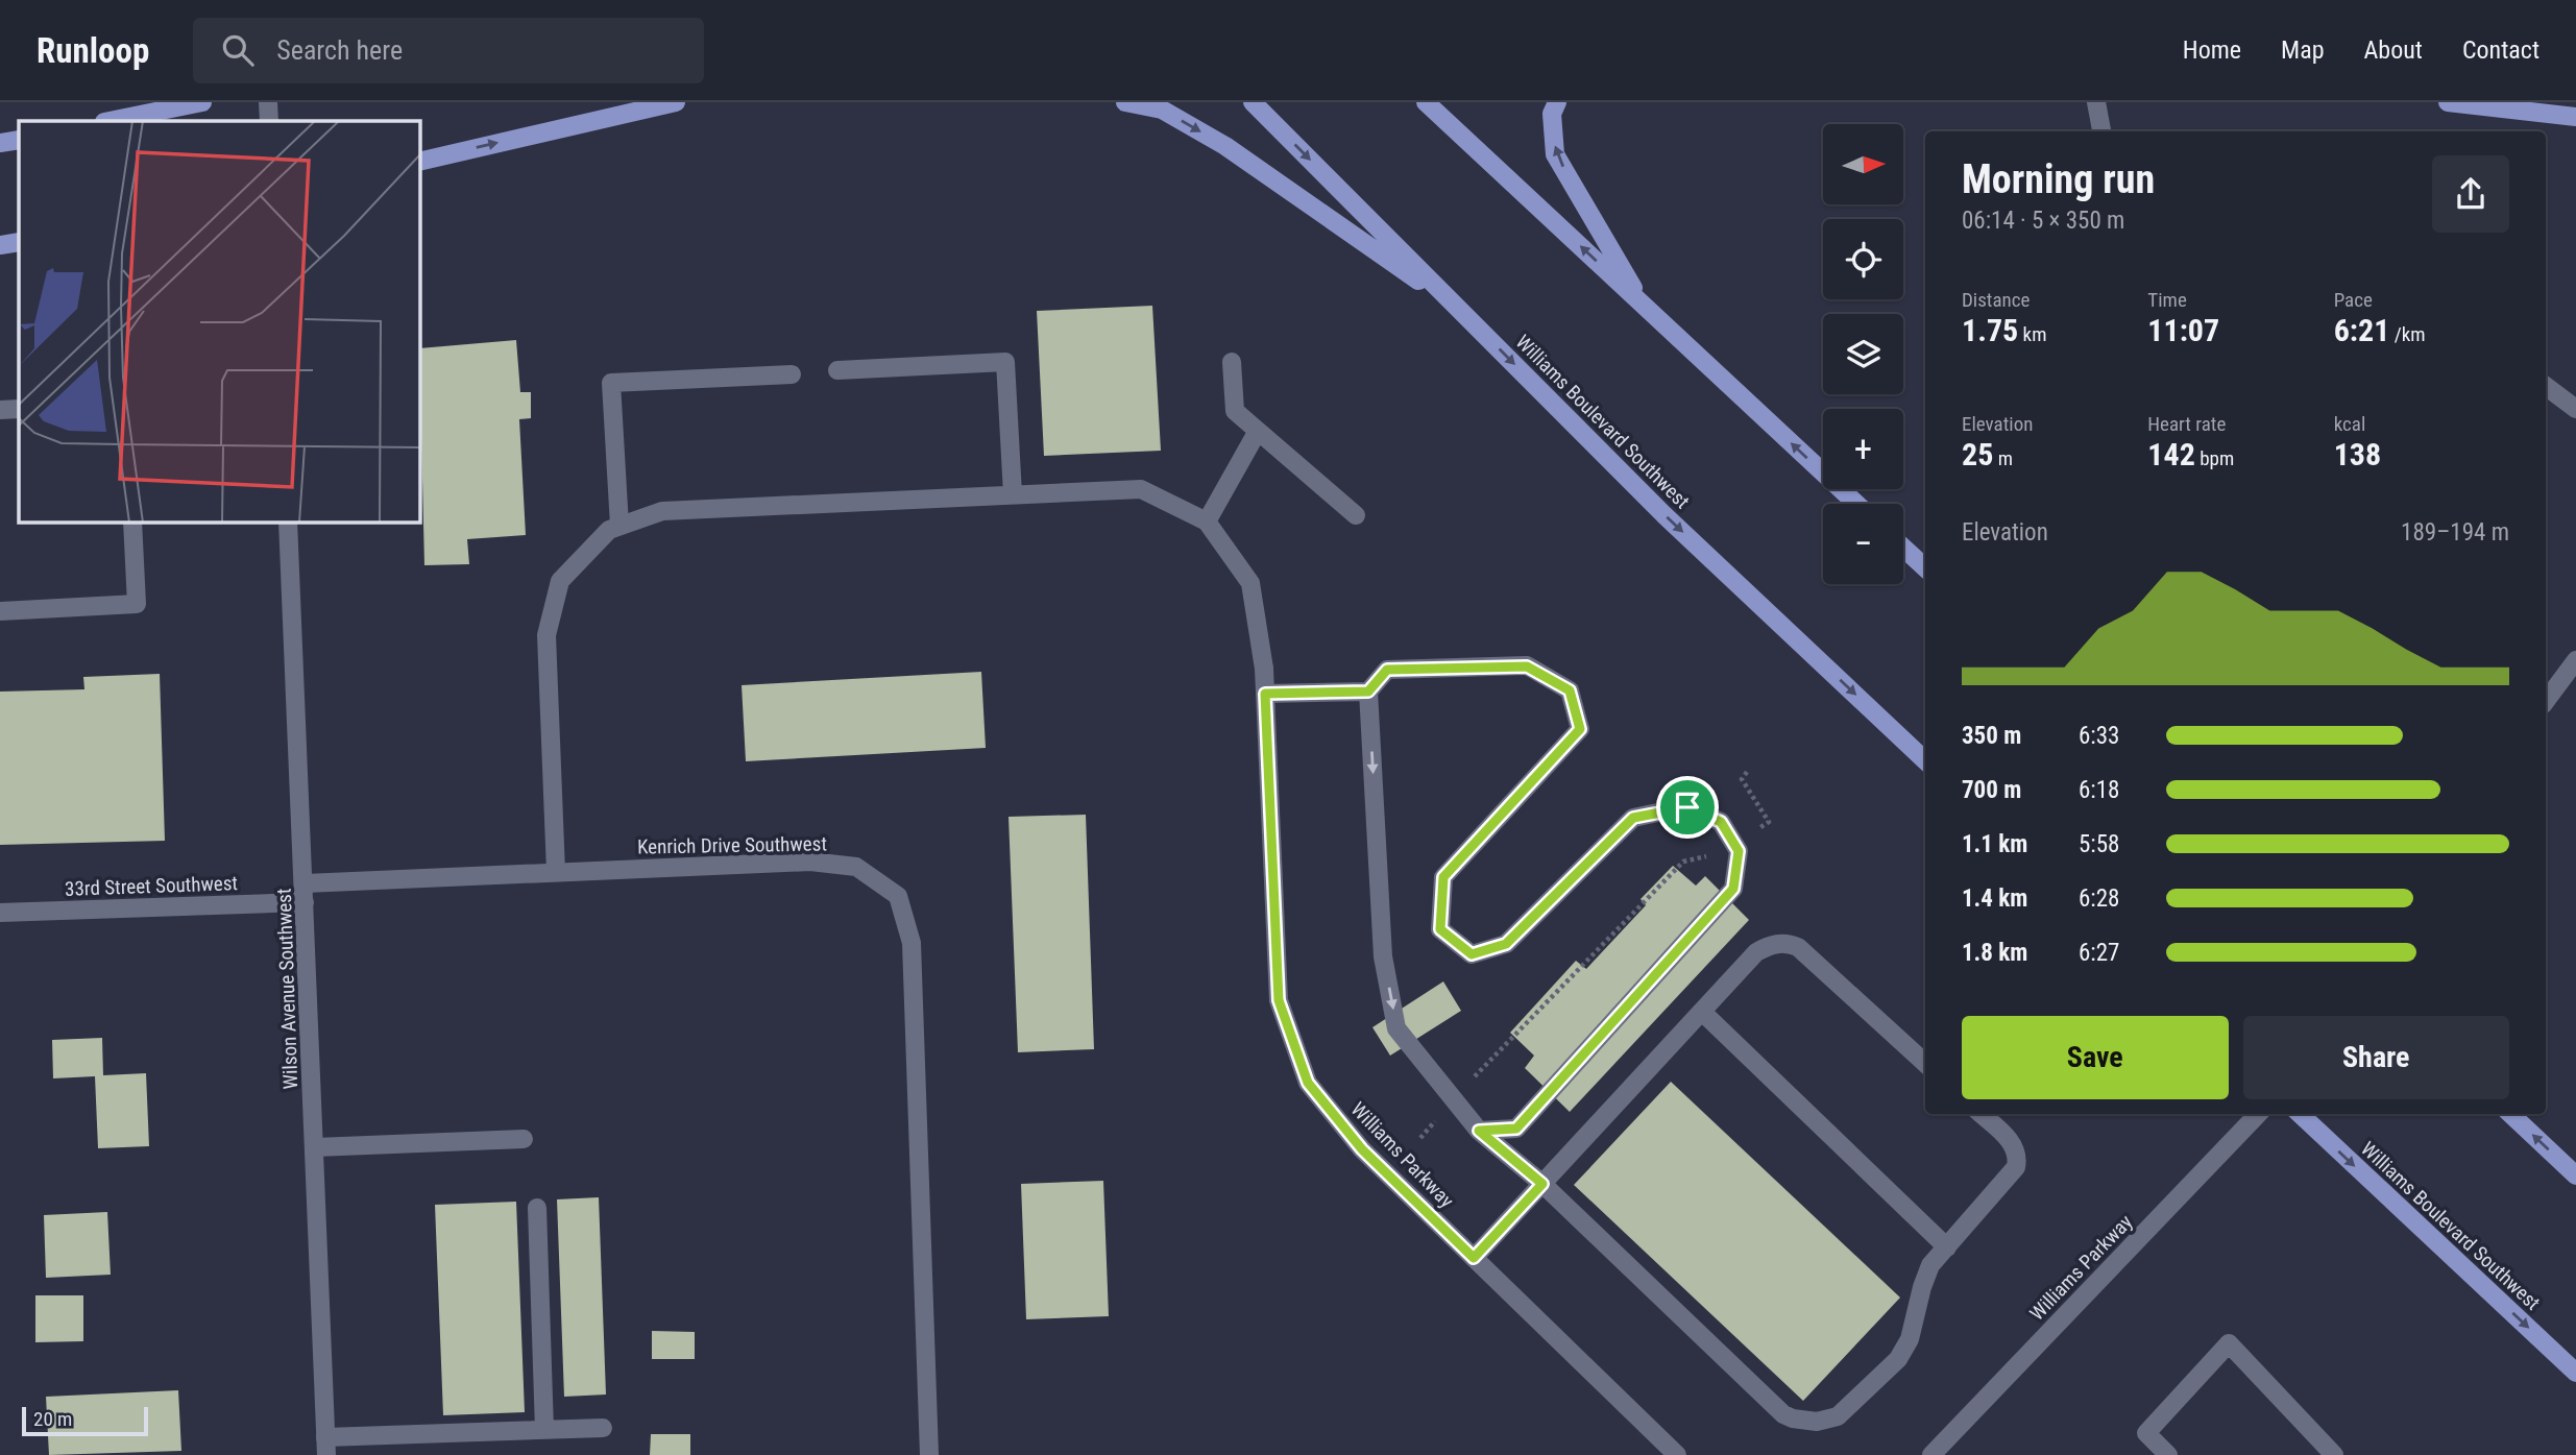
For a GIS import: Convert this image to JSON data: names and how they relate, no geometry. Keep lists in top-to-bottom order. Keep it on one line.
{"streets":{"main road":["Williams Boulevard Southwest"],"street":["Kenrich Drive Southwest","33rd Street Southwest","Wilson Avenue Southwest","Williams Parkway"]},"crossings":[["Kenrich Drive Southwest","33rd Street Southwest"],["Kenrich Drive Southwest","Wilson Avenue Southwest"],["33rd Street Southwest","Wilson Avenue Southwest"]],"scale_bar":"20 m","north":"right","page":{"header":"Runloop","search":"Search here","nav":["Home","Map","About","Contact"],"map_buttons":["+","−"],"heading":["Morning run","06:14 · 5 × 350 m"],"stats":[["Distance","1.75 km"],["Time","11:07"],["Pace","6:21 /km"],["Elevation","25 m"],["Heart rate","142 bpm"],["kcal","138"]],"chart":["Elevation","189–194 m"],"list":[{"name":"350 m","note":"6:33"},{"name":"700 m","note":"6:18"},{"name":"1.1 km","note":"5:58"},{"name":"1.4 km","note":"6:28"},{"name":"1.8 km","note":"6:27"}],"buttons":["Save","Share"],"scale":"20 m"}}
